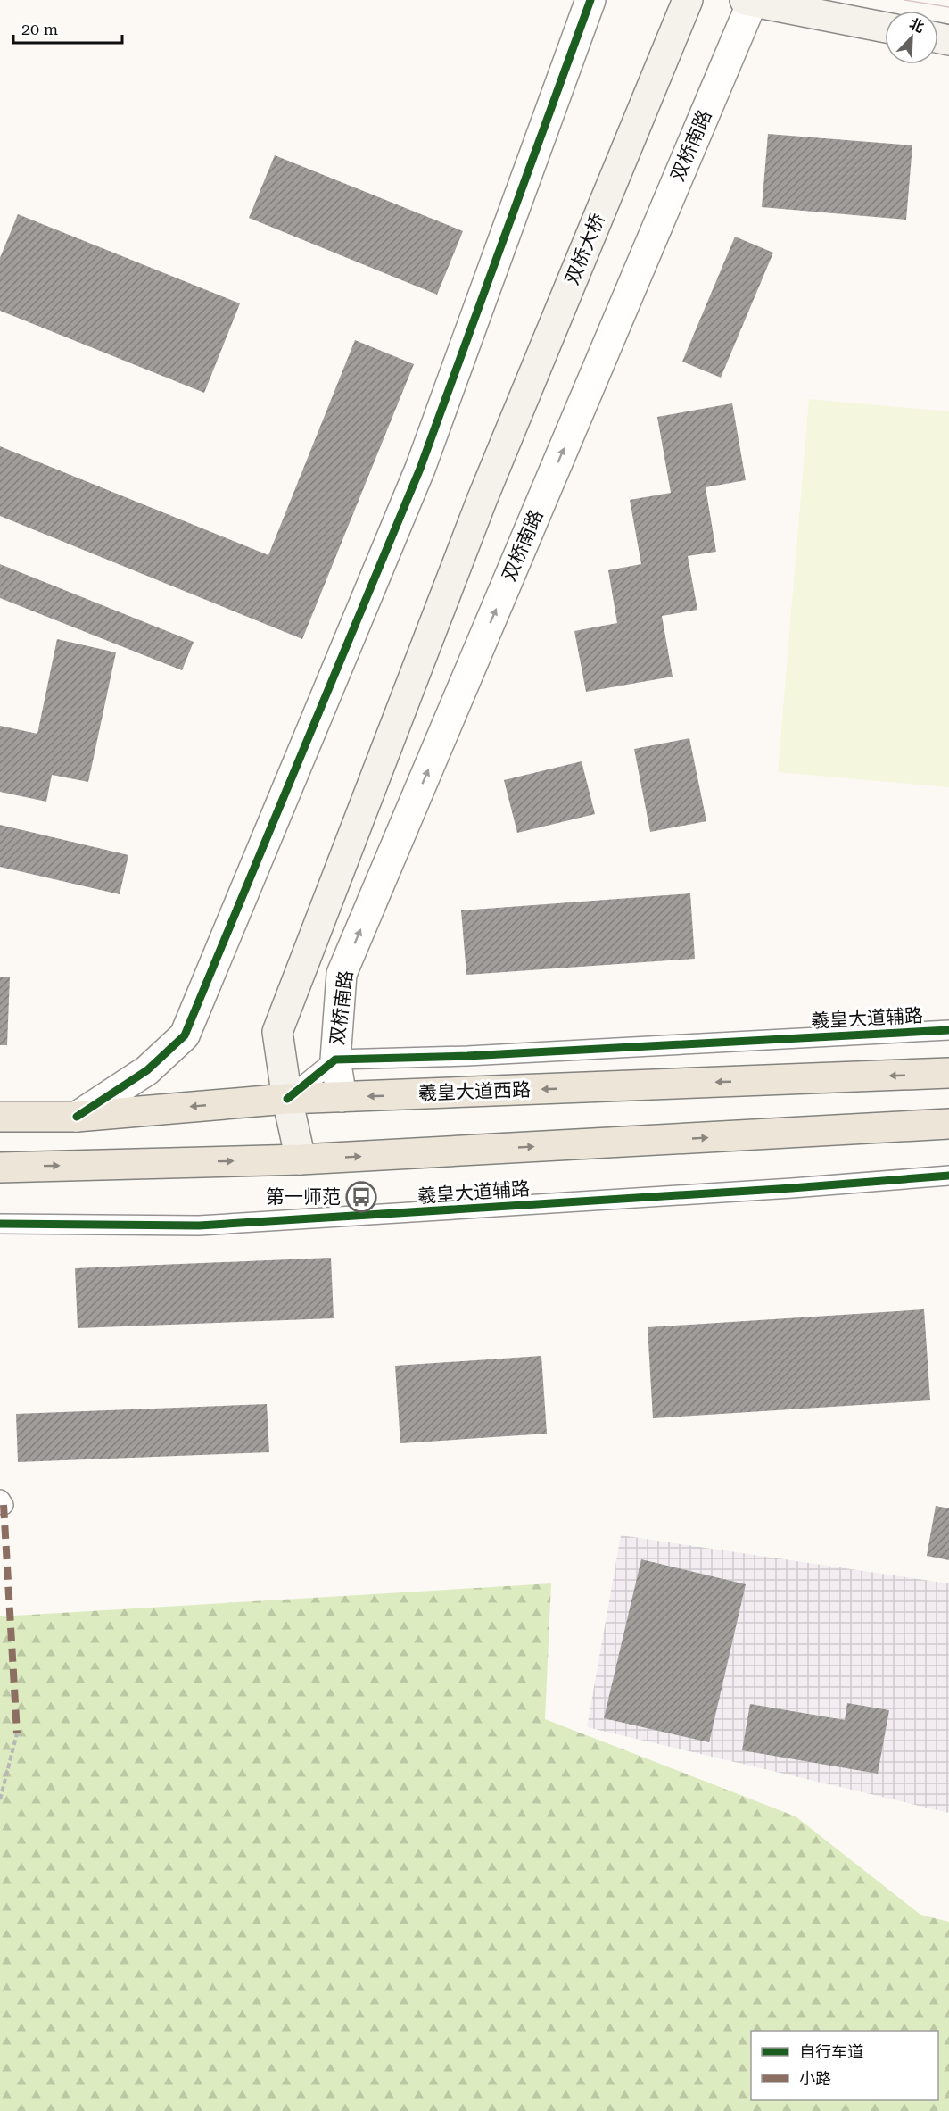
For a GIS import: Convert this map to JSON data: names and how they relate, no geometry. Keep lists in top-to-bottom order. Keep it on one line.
{"streets":{"main road":["双桥大桥","羲皇大道西路"],"street":["双桥南路"],"lane":["羲皇大道辅路"]},"crossings":[["双桥南路","羲皇大道辅路"],["双桥南路","羲皇大道西路"],["双桥大桥","羲皇大道西路"]],"places":{"bus stop":["第一师范"]},"legend":["自行车道","小路"],"scale_bar":"20 m","north":"top right"}
